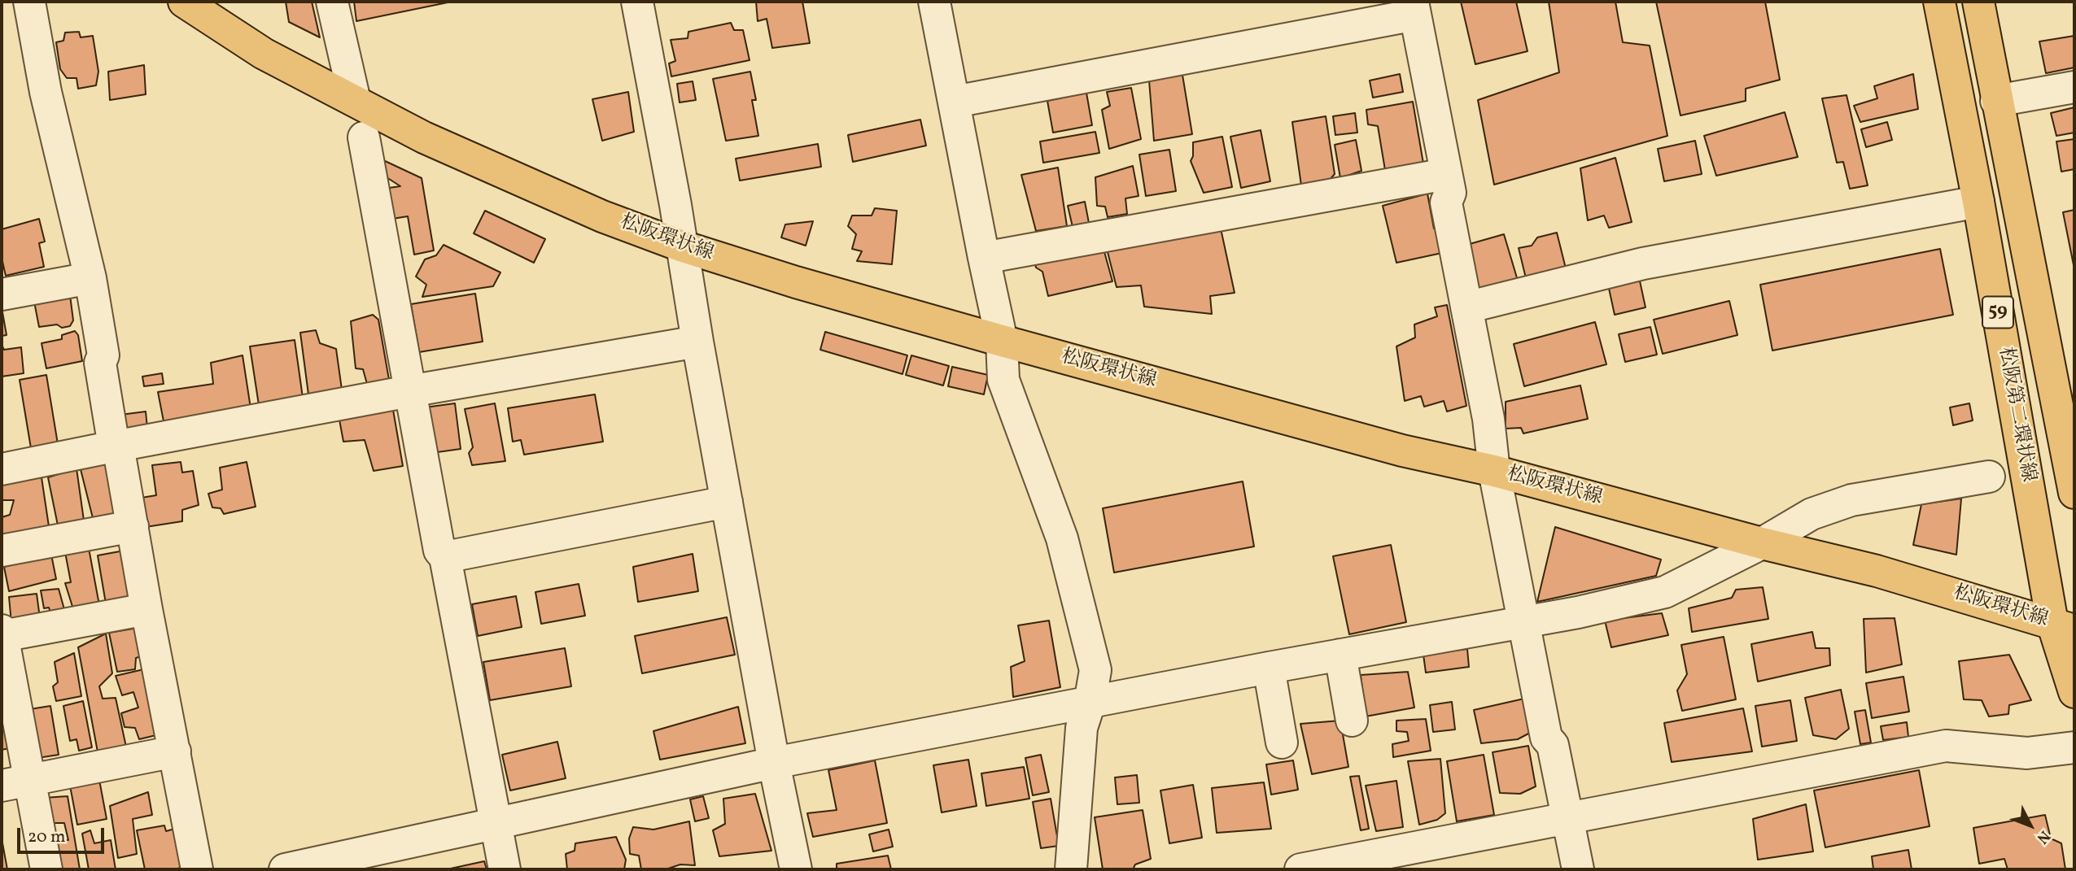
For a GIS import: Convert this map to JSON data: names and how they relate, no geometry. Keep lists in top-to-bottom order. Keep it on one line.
{"streets":{"main road":["松阪環状線","59","松阪第二環状線"]},"crossings":[["松阪環状線","松阪第二環状線"]],"scale_bar":"20 m","north":"bottom right"}
